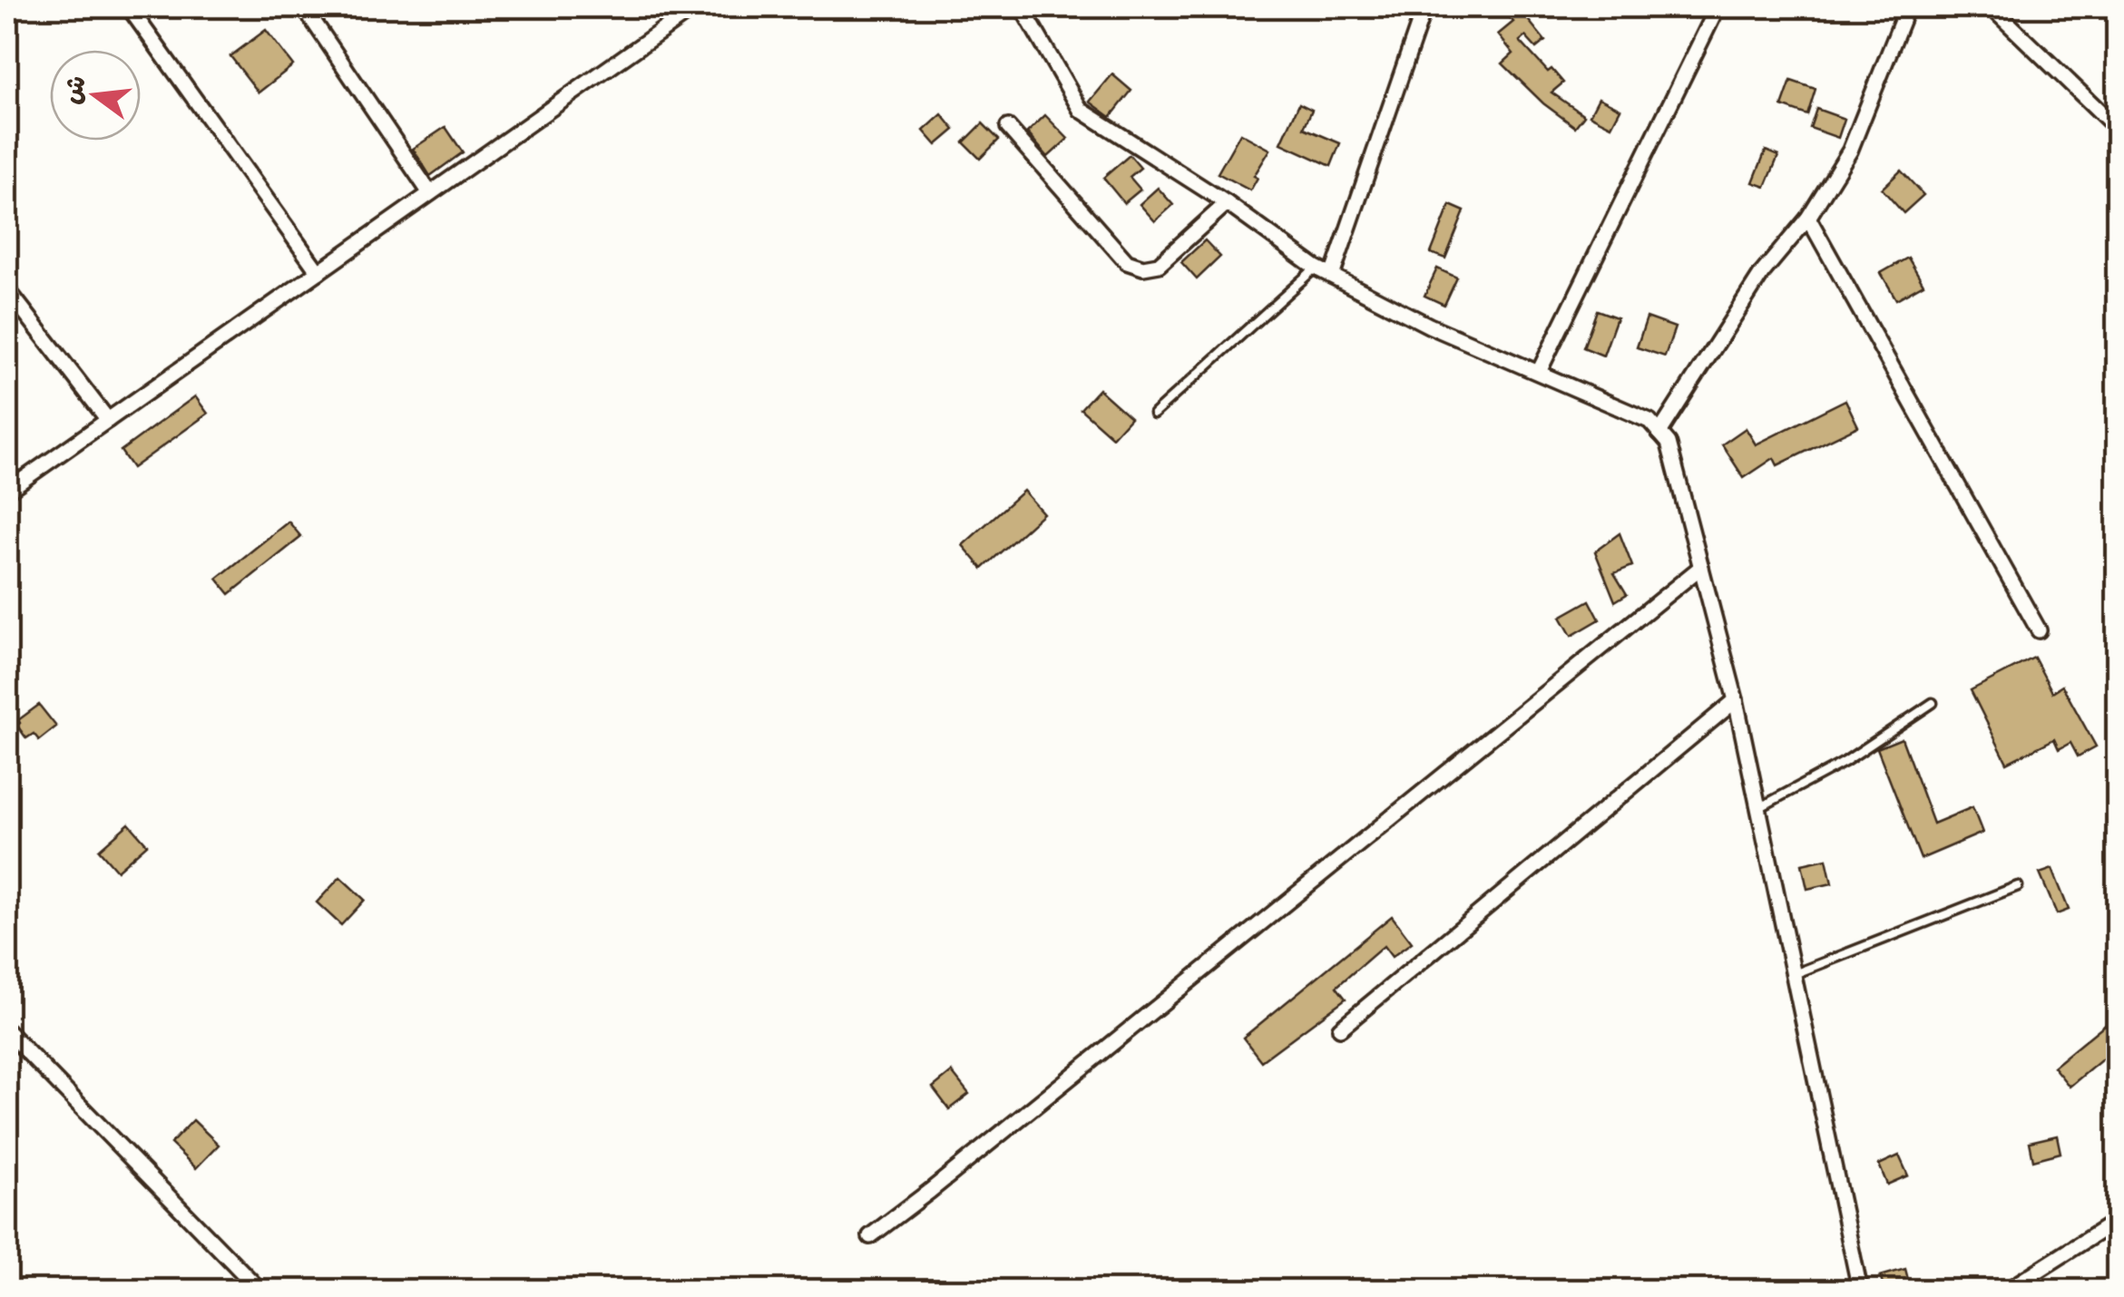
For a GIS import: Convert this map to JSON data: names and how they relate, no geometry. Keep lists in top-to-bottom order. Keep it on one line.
{"north":"left"}
